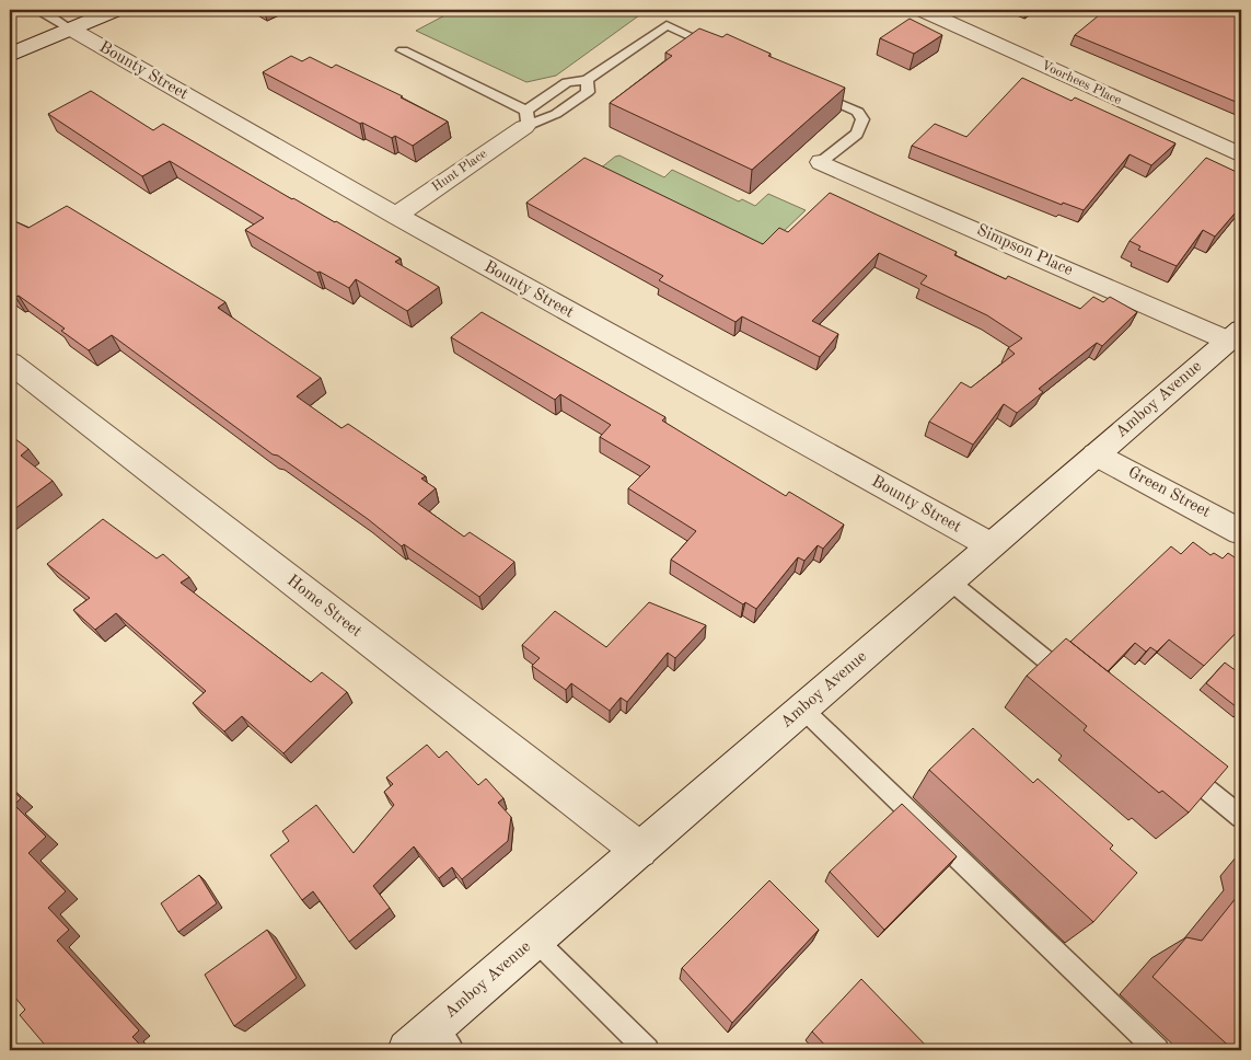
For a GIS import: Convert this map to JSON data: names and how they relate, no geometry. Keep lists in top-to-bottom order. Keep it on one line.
{"streets":{"street":["Bounty Street","Voorhees Place","Hunt Place","Simpson Place","Amboy Avenue","Green Street","Home Street"]},"crossings":[["Bounty Street","Hunt Place"],["Bounty Street","Amboy Avenue"],["Simpson Place","Amboy Avenue"],["Amboy Avenue","Green Street"],["Amboy Avenue","Home Street"]]}
